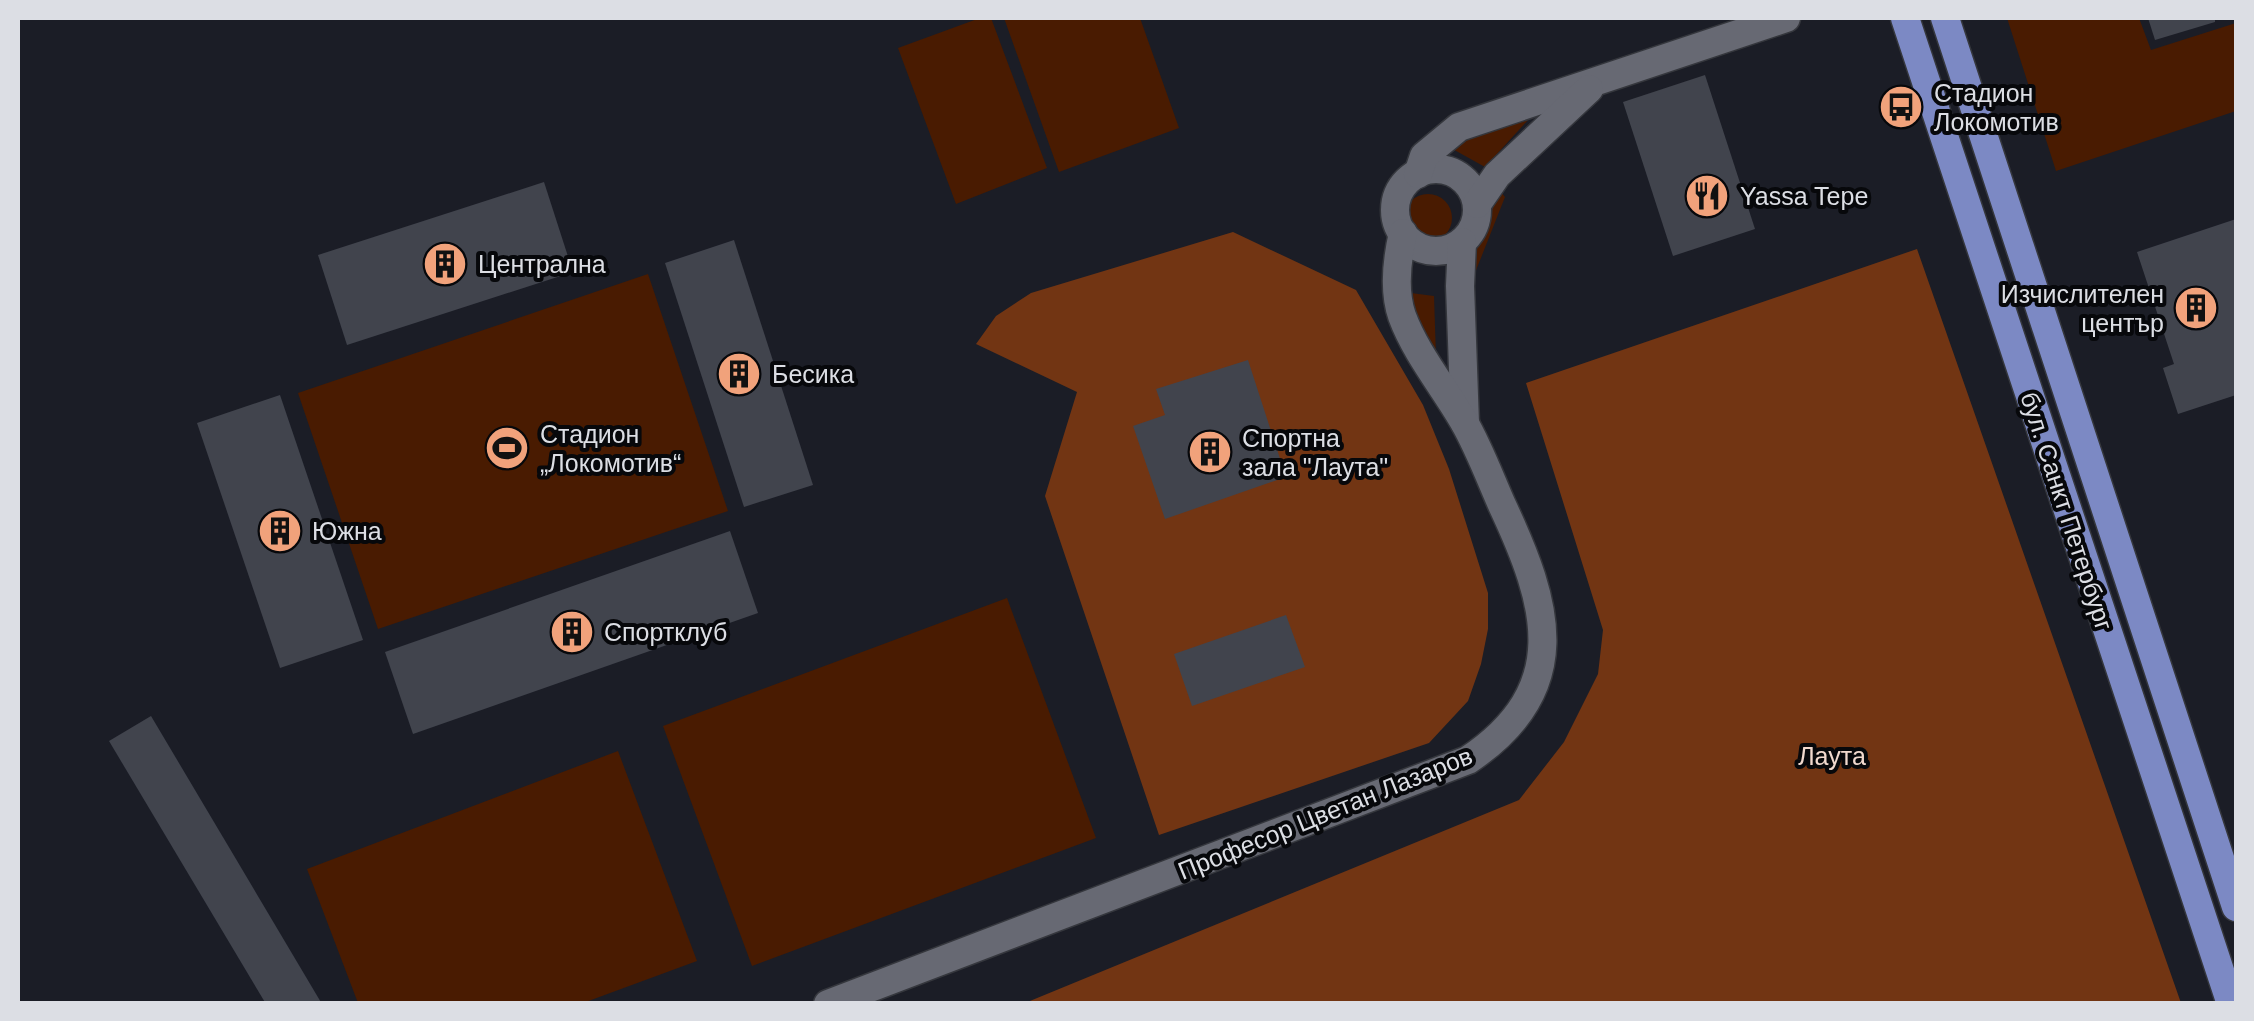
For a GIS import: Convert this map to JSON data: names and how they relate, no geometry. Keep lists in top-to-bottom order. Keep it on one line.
{"streets":{"main road":["бул. Санкт Петербург"],"street":["Професор Цветан Лазаров"]},"parks":["Лаута"],"places":{"bus stop":["Стадион Локомотив"],"restaurant":["Yassa Tepe"],"building":["Централна","Изчислителен център","Бесика","Спортна зала \"Лаута\"","Южна","Спортклуб"],"sports":["Стадион „Локомотив“"]}}
